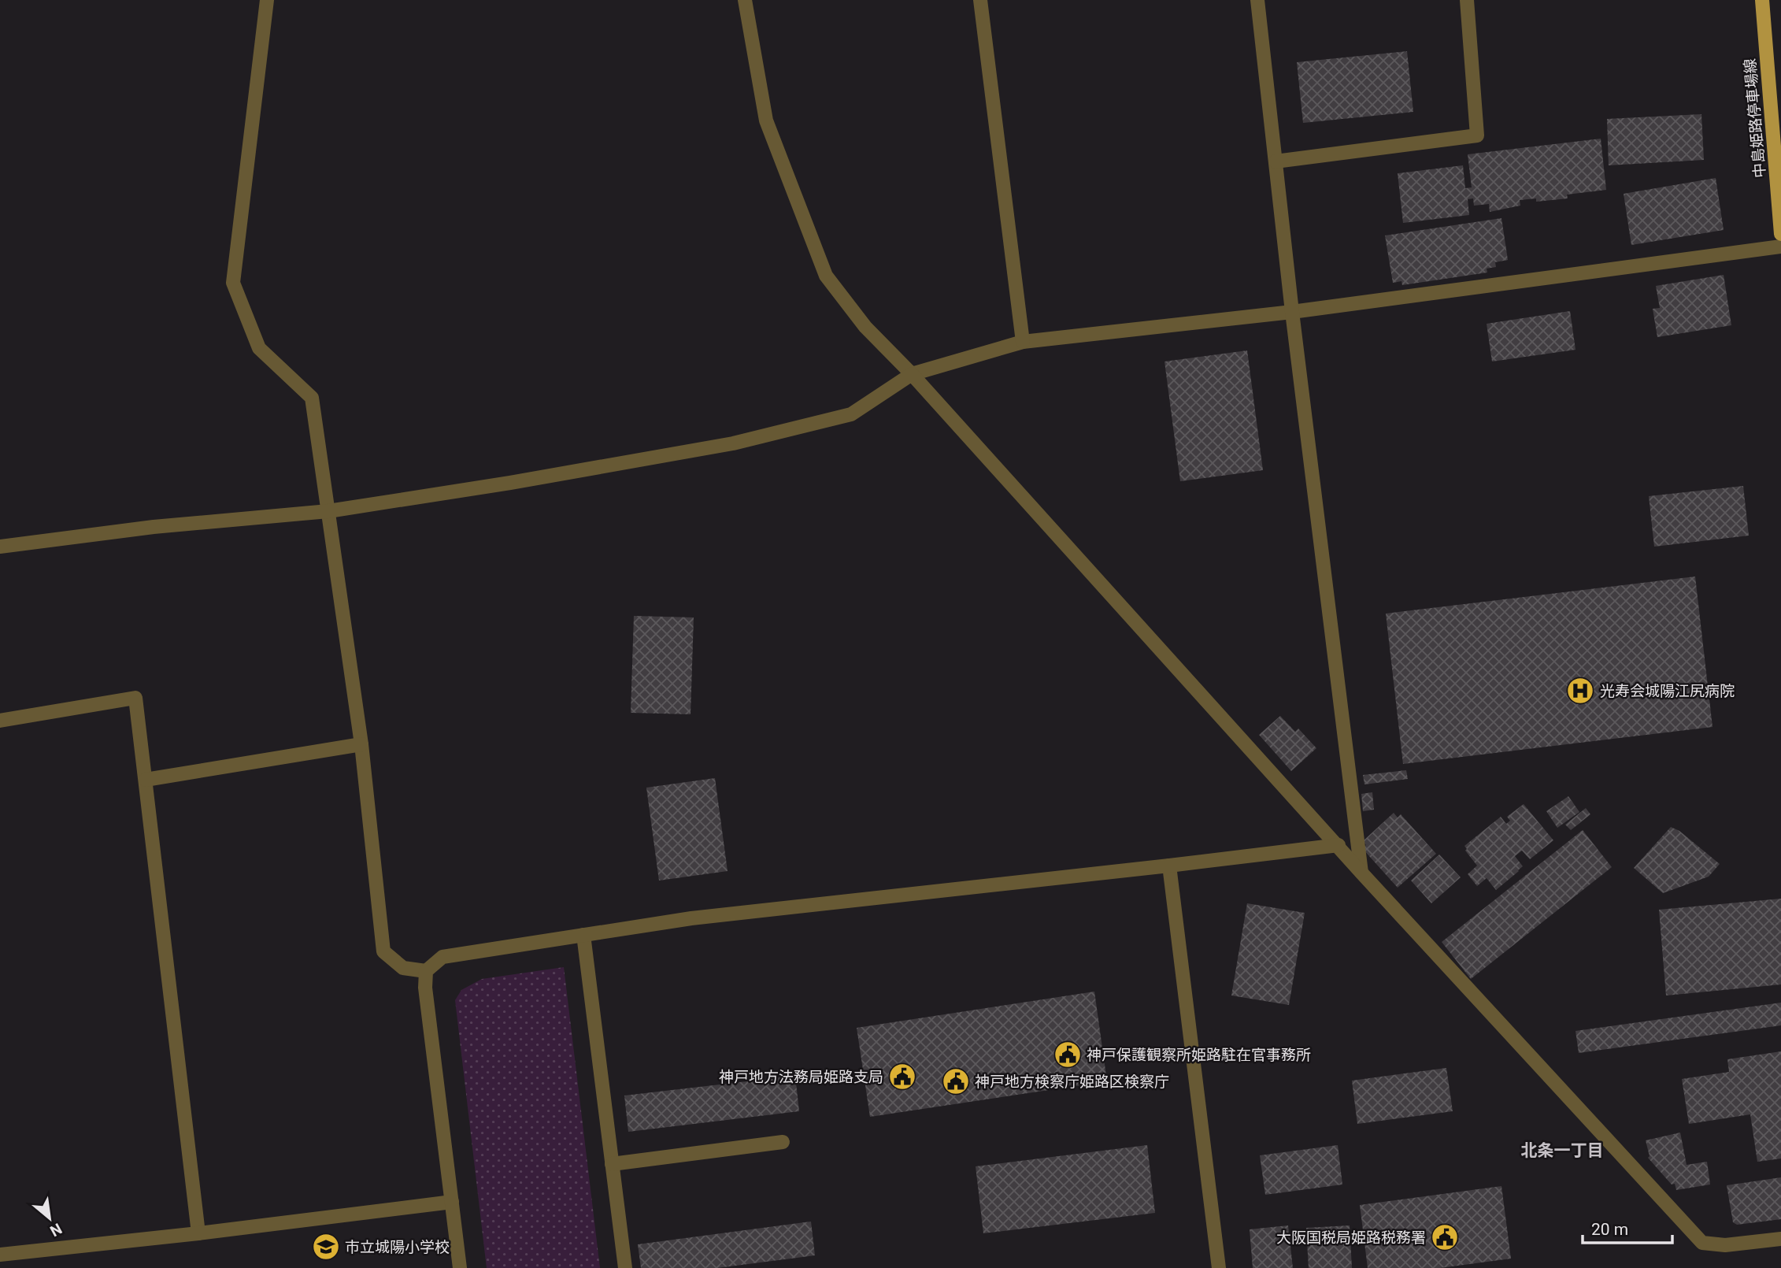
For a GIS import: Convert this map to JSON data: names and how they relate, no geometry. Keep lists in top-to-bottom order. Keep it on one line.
{"streets":{"main road":["中島姫路停車場線"]},"districts":["北条一丁目"],"places":{"hospital":["光寿会城陽江尻病院"],"public building":["神戸保護観察所姫路駐在官事務所","神戸地方法務局姫路支局","神戸地方検察庁姫路区検察庁","大阪国税局姫路税務署"],"school or university":["市立城陽小学校"]},"scale_bar":"20 m","north":"bottom right"}
